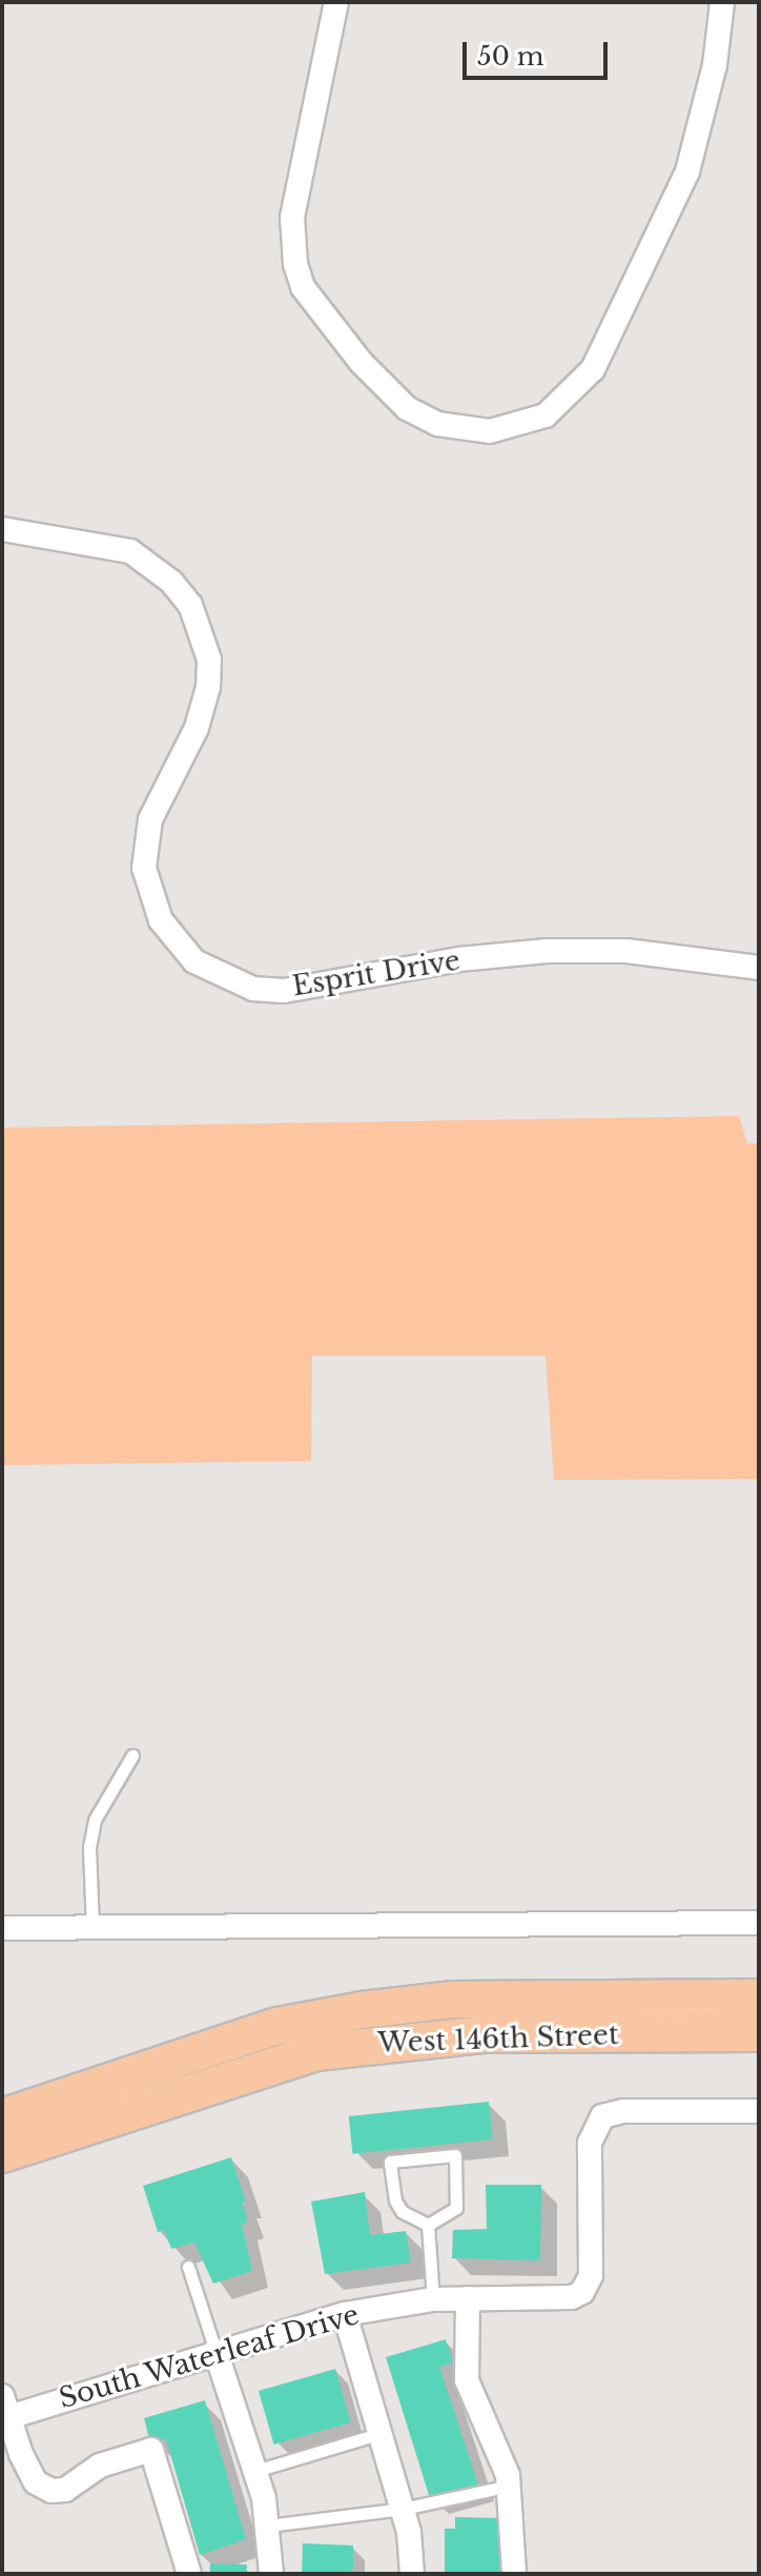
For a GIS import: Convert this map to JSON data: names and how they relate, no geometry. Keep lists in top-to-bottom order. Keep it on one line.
{"streets":{"main road":["West 146th Street"],"street":["Esprit Drive","South Waterleaf Drive"]},"scale_bar":"50 m"}
